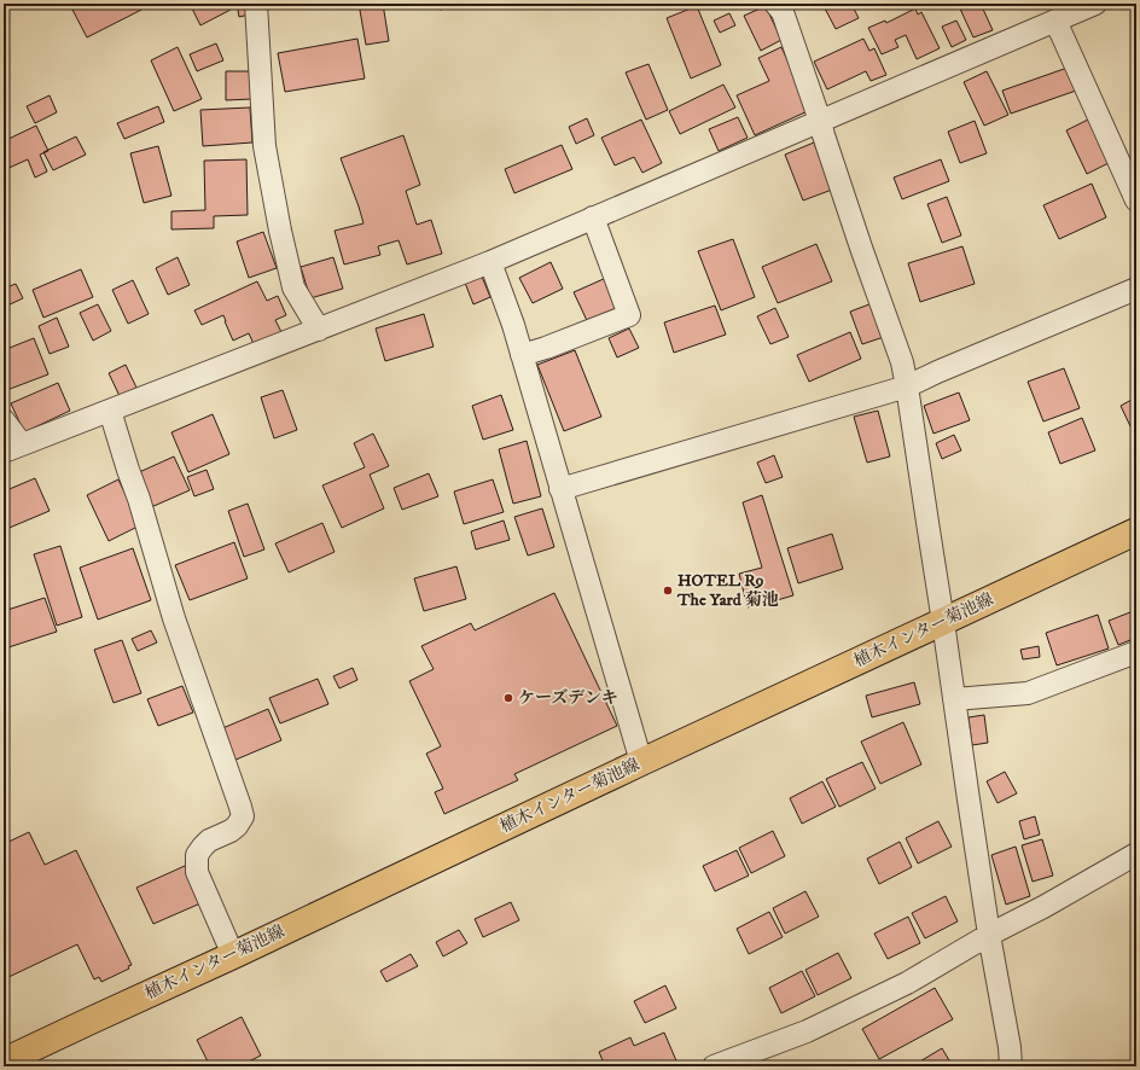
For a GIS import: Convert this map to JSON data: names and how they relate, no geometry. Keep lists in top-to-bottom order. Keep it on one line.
{"streets":{"main road":["植木インター菊池線"]},"places":["HOTEL R9 The Yard 菊池","ケーズデンキ"]}
